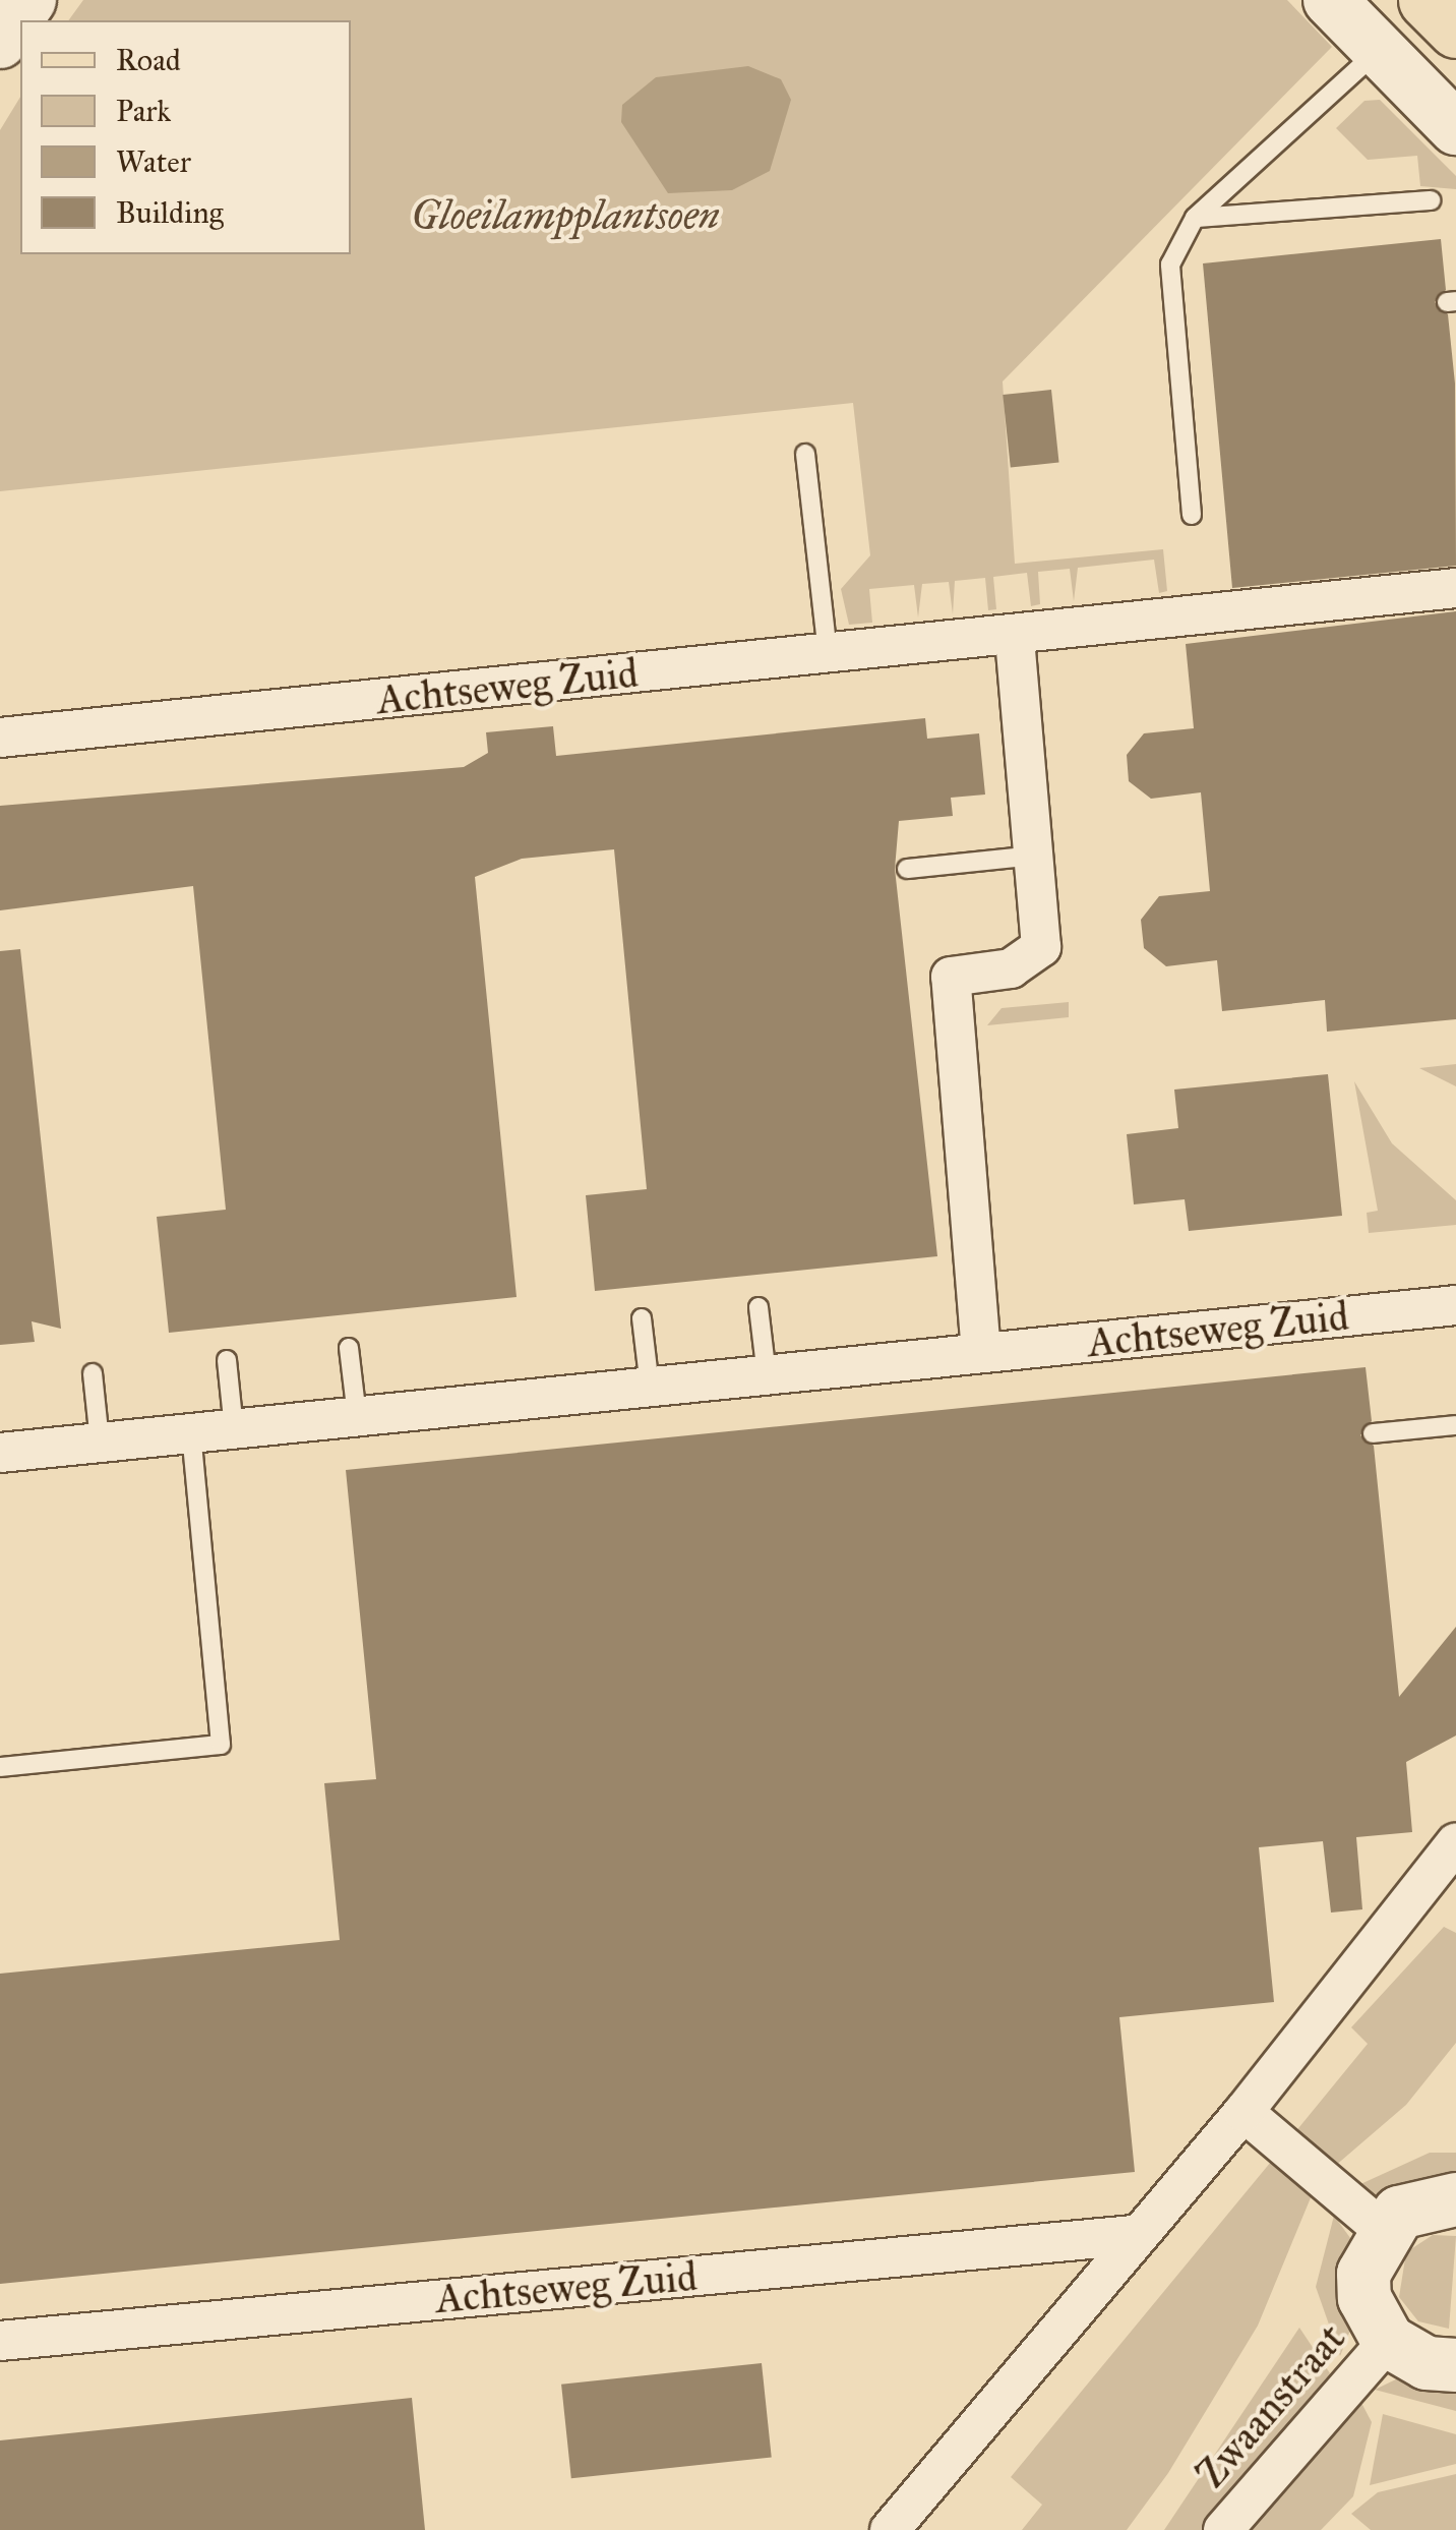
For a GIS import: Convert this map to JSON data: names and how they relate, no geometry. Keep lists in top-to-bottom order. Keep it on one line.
{"streets":{"street":["Achtseweg Zuid","Zwaanstraat"]},"parks":["Gloeilampplantsoen"],"legend":["Road","Park","Water","Building"]}
